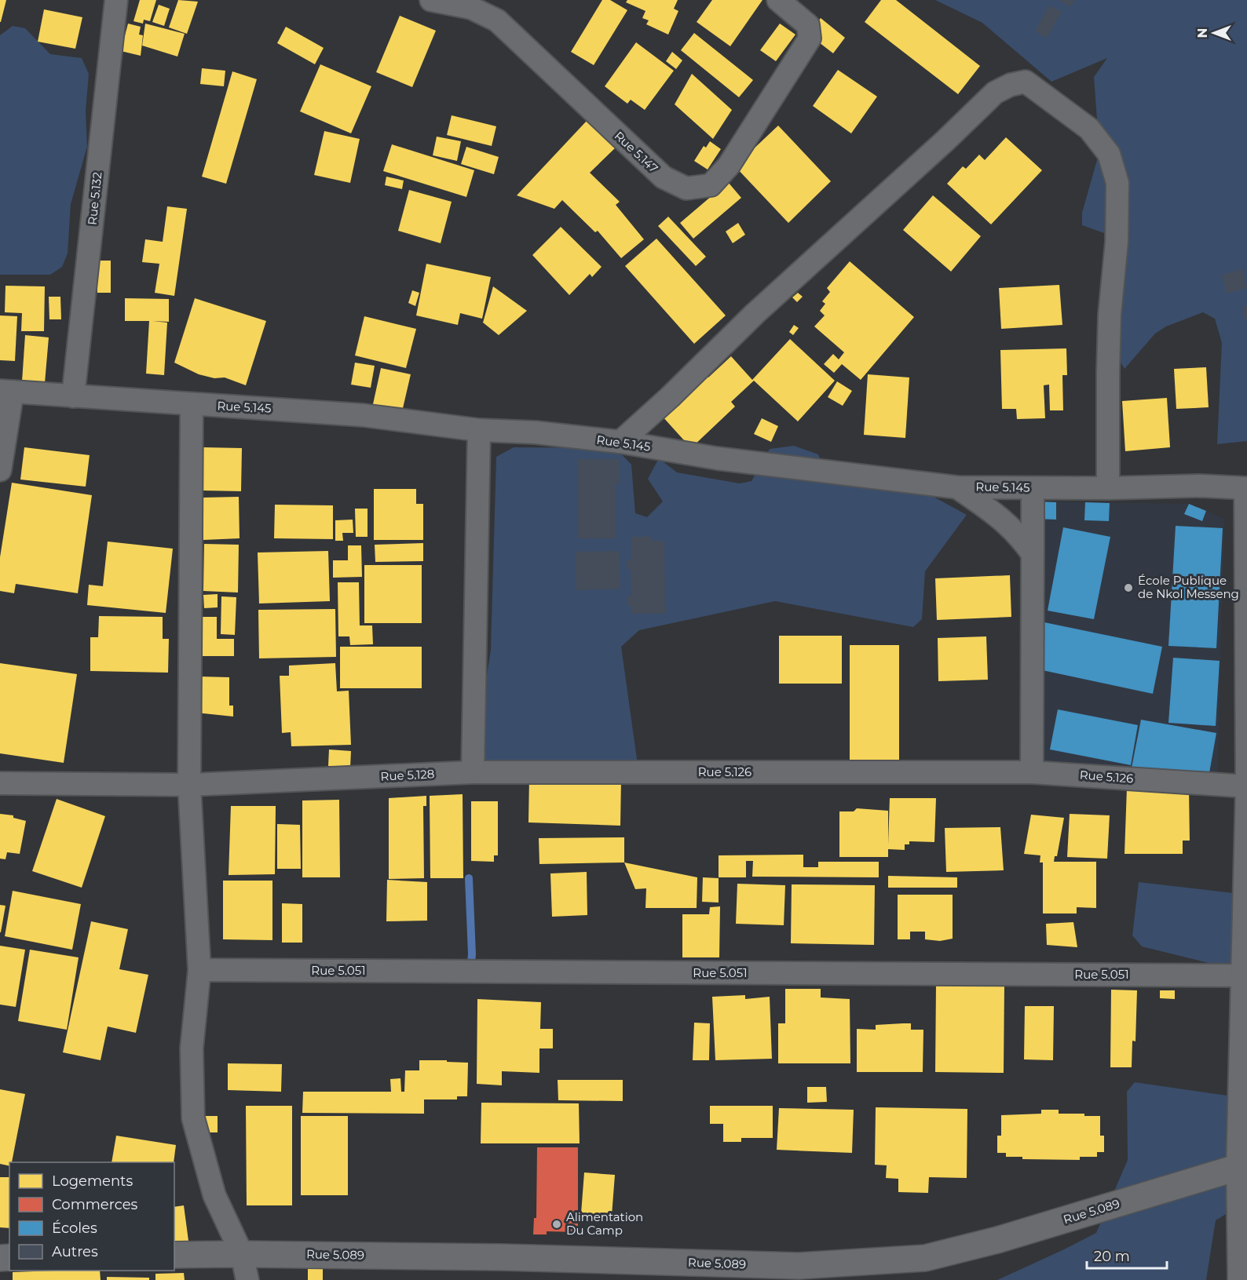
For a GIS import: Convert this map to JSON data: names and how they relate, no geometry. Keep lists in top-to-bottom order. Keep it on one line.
{"streets":{"street":["Rue 5.147","Rue 5.132","Rue 5.145","Rue 5.126","Rue 5.128","Rue 5.051","Rue 5.089"]},"crossings":[["Rue 5.132","Rue 5.145"],["Rue 5.126","Rue 5.128"]],"places":["École Publique de Nkol Messeng","Alimentation Du Camp"],"legend":["Logements","Commerces","Écoles","Autres"],"scale_bar":"20 m","north":"left"}
